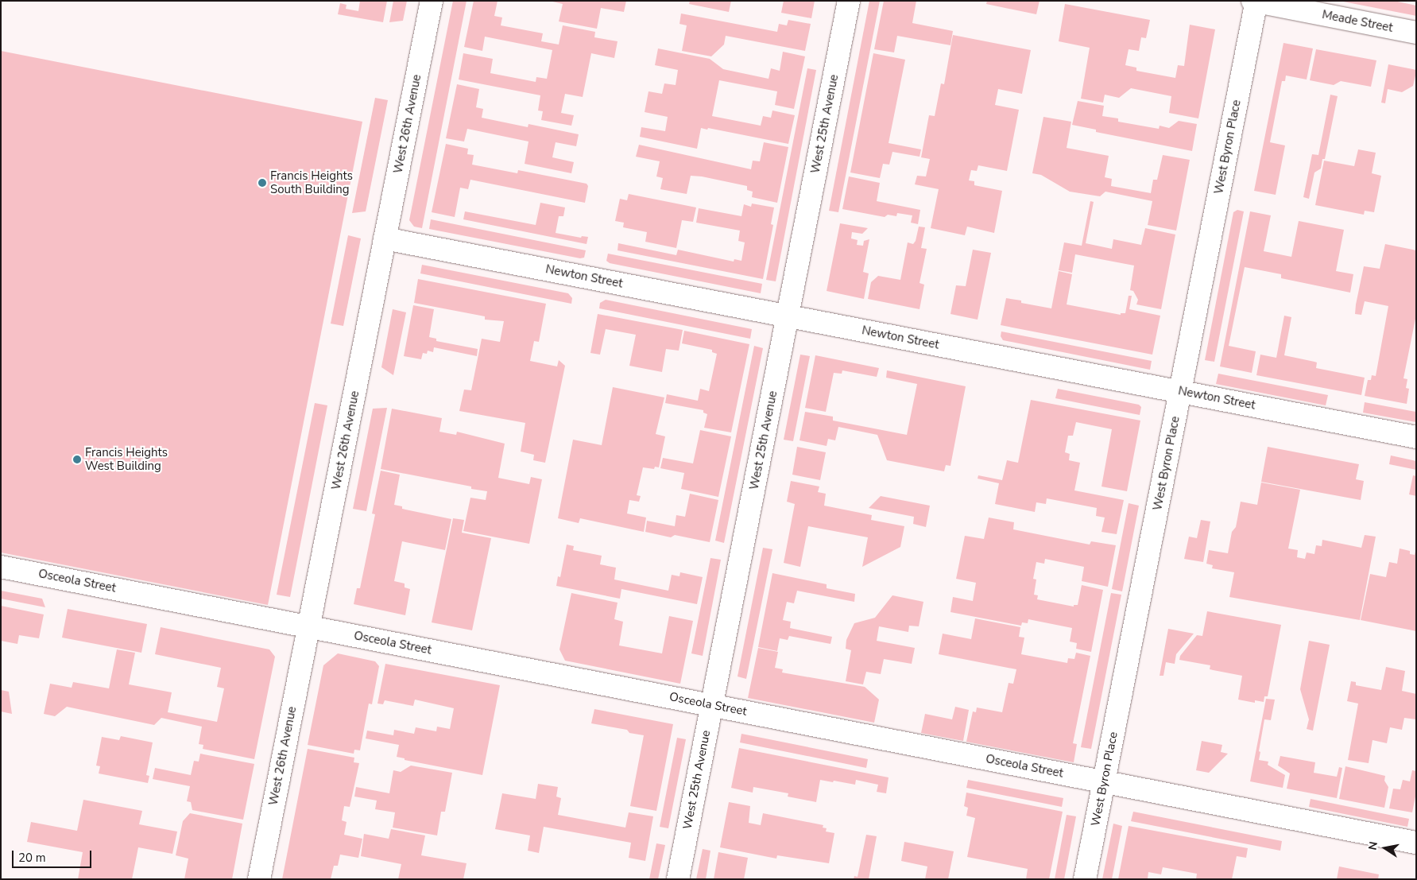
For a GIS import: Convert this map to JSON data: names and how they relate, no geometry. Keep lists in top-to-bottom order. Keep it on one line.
{"streets":{"street":["Meade Street","West 26th Avenue","West 25th Avenue","West Byron Place","Newton Street","Osceola Street"]},"crossings":[["Meade Street","West Byron Place"],["West 26th Avenue","Newton Street"],["West 26th Avenue","Osceola Street"],["West 25th Avenue","Newton Street"],["West 25th Avenue","Osceola Street"],["West Byron Place","Newton Street"],["West Byron Place","Osceola Street"]],"places":["Francis Heights South Building","Francis Heights West Building"],"scale_bar":"20 m","north":"left"}
